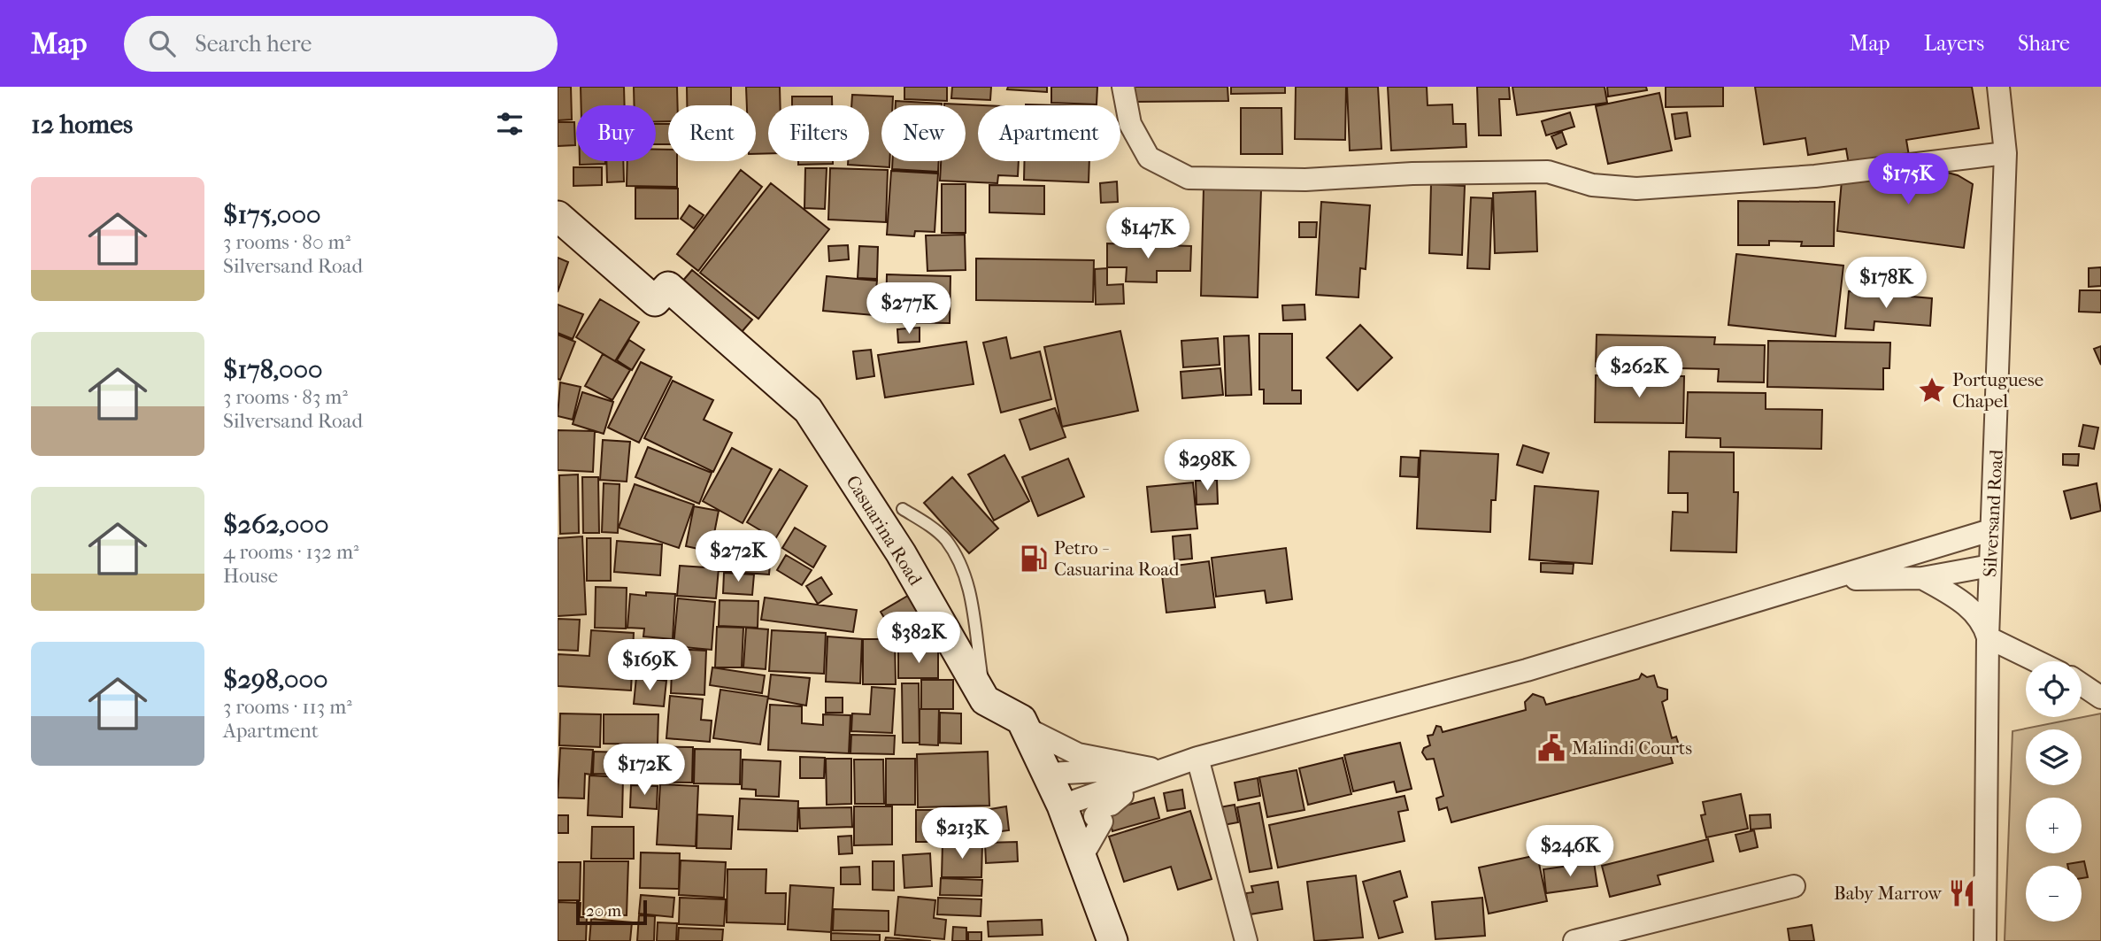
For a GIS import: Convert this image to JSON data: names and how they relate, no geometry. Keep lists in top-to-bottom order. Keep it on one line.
{"streets":{"street":["Silversand Road","Casuarina Road"]},"places":{"place":["Portuguese Chapel"],"fuel station":["Petro - Casuarina Road"],"public building":["Malindi Courts"],"restaurant":["Baby Marrow"]},"scale_bar":"20 m","page":{"header":"Map","search":"Search here","nav":["Map","Layers","Share"],"heading":"12 homes","chip":["Buy","Rent","Filters","New","Apartment"],"price":["$175K","$147K","$178K","$277K","$262K","$298K","$272K","$382K","$169K","$172K","$213K","$246K"],"list":[{"name":"$175,000","note":"3 rooms · 80 m² · Silversand Road"},{"name":"$178,000","note":"3 rooms · 83 m² · Silversand Road"},{"name":"$262,000","note":"4 rooms · 132 m² · House"},{"name":"$298,000","note":"3 rooms · 113 m² · Apartment"}],"map_buttons":["+","−"],"scale":"20 m"}}
